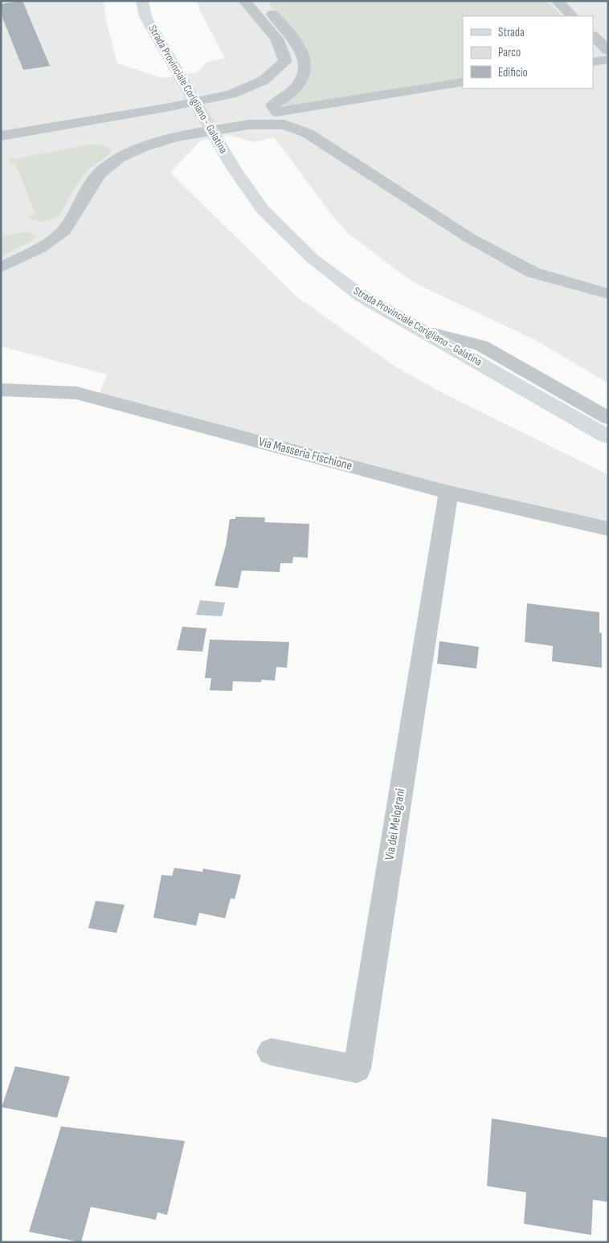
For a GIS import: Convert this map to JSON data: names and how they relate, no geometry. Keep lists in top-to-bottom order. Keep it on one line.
{"streets":{"main road":["Strada Provinciale Corigliano - Galatina"],"street":["Via Masseria Fischione","Via dei Melograni"]},"crossings":[["Via Masseria Fischione","Via dei Melograni"]],"legend":["Strada","Parco","Edificio"]}
